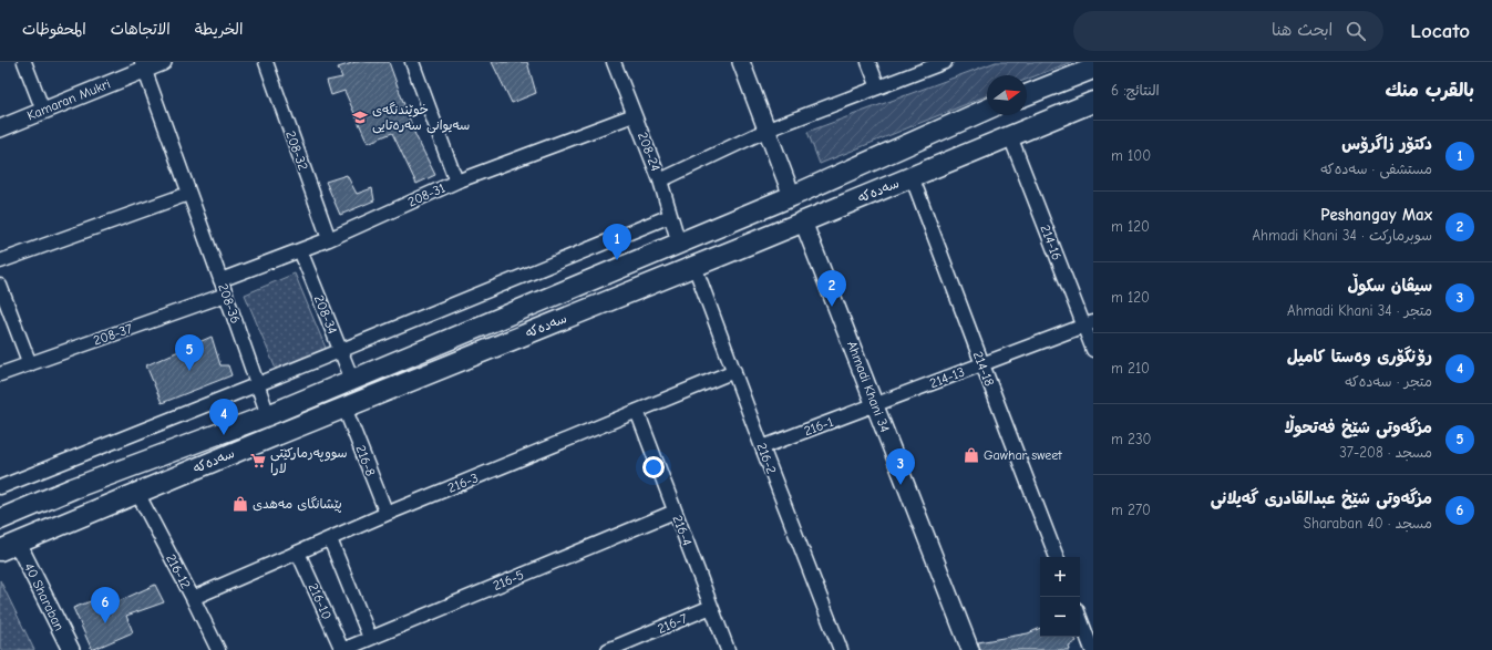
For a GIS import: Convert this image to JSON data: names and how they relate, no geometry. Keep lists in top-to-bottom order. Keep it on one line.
{"streets":{"main road":["سەدەکە"],"street":["Kamaran Mukri","208-32","208-24","208-31","214-16","208-36","208-34","208-37","214-18","214-13","Ahmadi Khani 34","216-1","216-2","216-8","216-3","216-4","216-12","216-5","40 Sharaban","216-10","216-7"]},"crossings":[["Kamaran Mukri","208-36"],["208-32","208-31"],["208-24","سەدەکە"],["208-24","208-31"],["سەدەکە","214-16"],["سەدەکە","208-36"],["سەدەکە","208-34"],["سەدەکە","214-18"],["سەدەکە","Ahmadi Khani 34"],["سەدەکە","216-2"],["سەدەکە","216-8"],["سەدەکە","216-12"],["سەدەکە","40 Sharaban"],["208-31","208-36"],["208-31","208-34"],["214-16","214-13"],["208-36","208-37"],["214-18","214-13"],["214-13","Ahmadi Khani 34"],["214-13","216-1"],["Ahmadi Khani 34","216-1"],["216-1","216-2"],["216-2","216-3"],["216-8","216-3"],["216-3","216-4"],["216-3","216-12"],["216-3","216-10"],["216-4","216-5"],["216-4","216-7"],["216-5","216-10"]],"places":{"school or university":["خوێندنگەی سەیوانی سەرەتایی"],"shop":["Gawhar sweet","پێشانگای مەهدی"],"supermarket":["سووپەرمارکێتی لارا"]},"north":"right","page":{"header":"Locato","search":"ابحث هنا","nav":["الخريطة","الاتجاهات","المحفوظات"],"heading":["بالقرب منك","النتائج: 6"],"list":[{"mark":"1","name":"دکتۆر زاگرۆس","note":"مستشفى · سەدەکە","value":"100 m"},{"mark":"2","name":"Peshangay Max","note":"سوبرماركت · Ahmadi Khani 34","value":"120 m"},{"mark":"3","name":"سیڤان سکوڵ","note":"متجر · Ahmadi Khani 34","value":"120 m"},{"mark":"4","name":"رۆنگۆری وەستا کامیل","note":"متجر · سەدەکە","value":"210 m"},{"mark":"5","name":"مزگەوتی شێخ فەتحوڵا","note":"مسجد · 208-37","value":"230 m"},{"mark":"6","name":"مزگەوتی شێخ عبدالقادری گەیلانی","note":"مسجد · 40 Sharaban","value":"270 m"}],"pins":["1","2","5","4","3","6"],"map_buttons":["+","−"]}}
